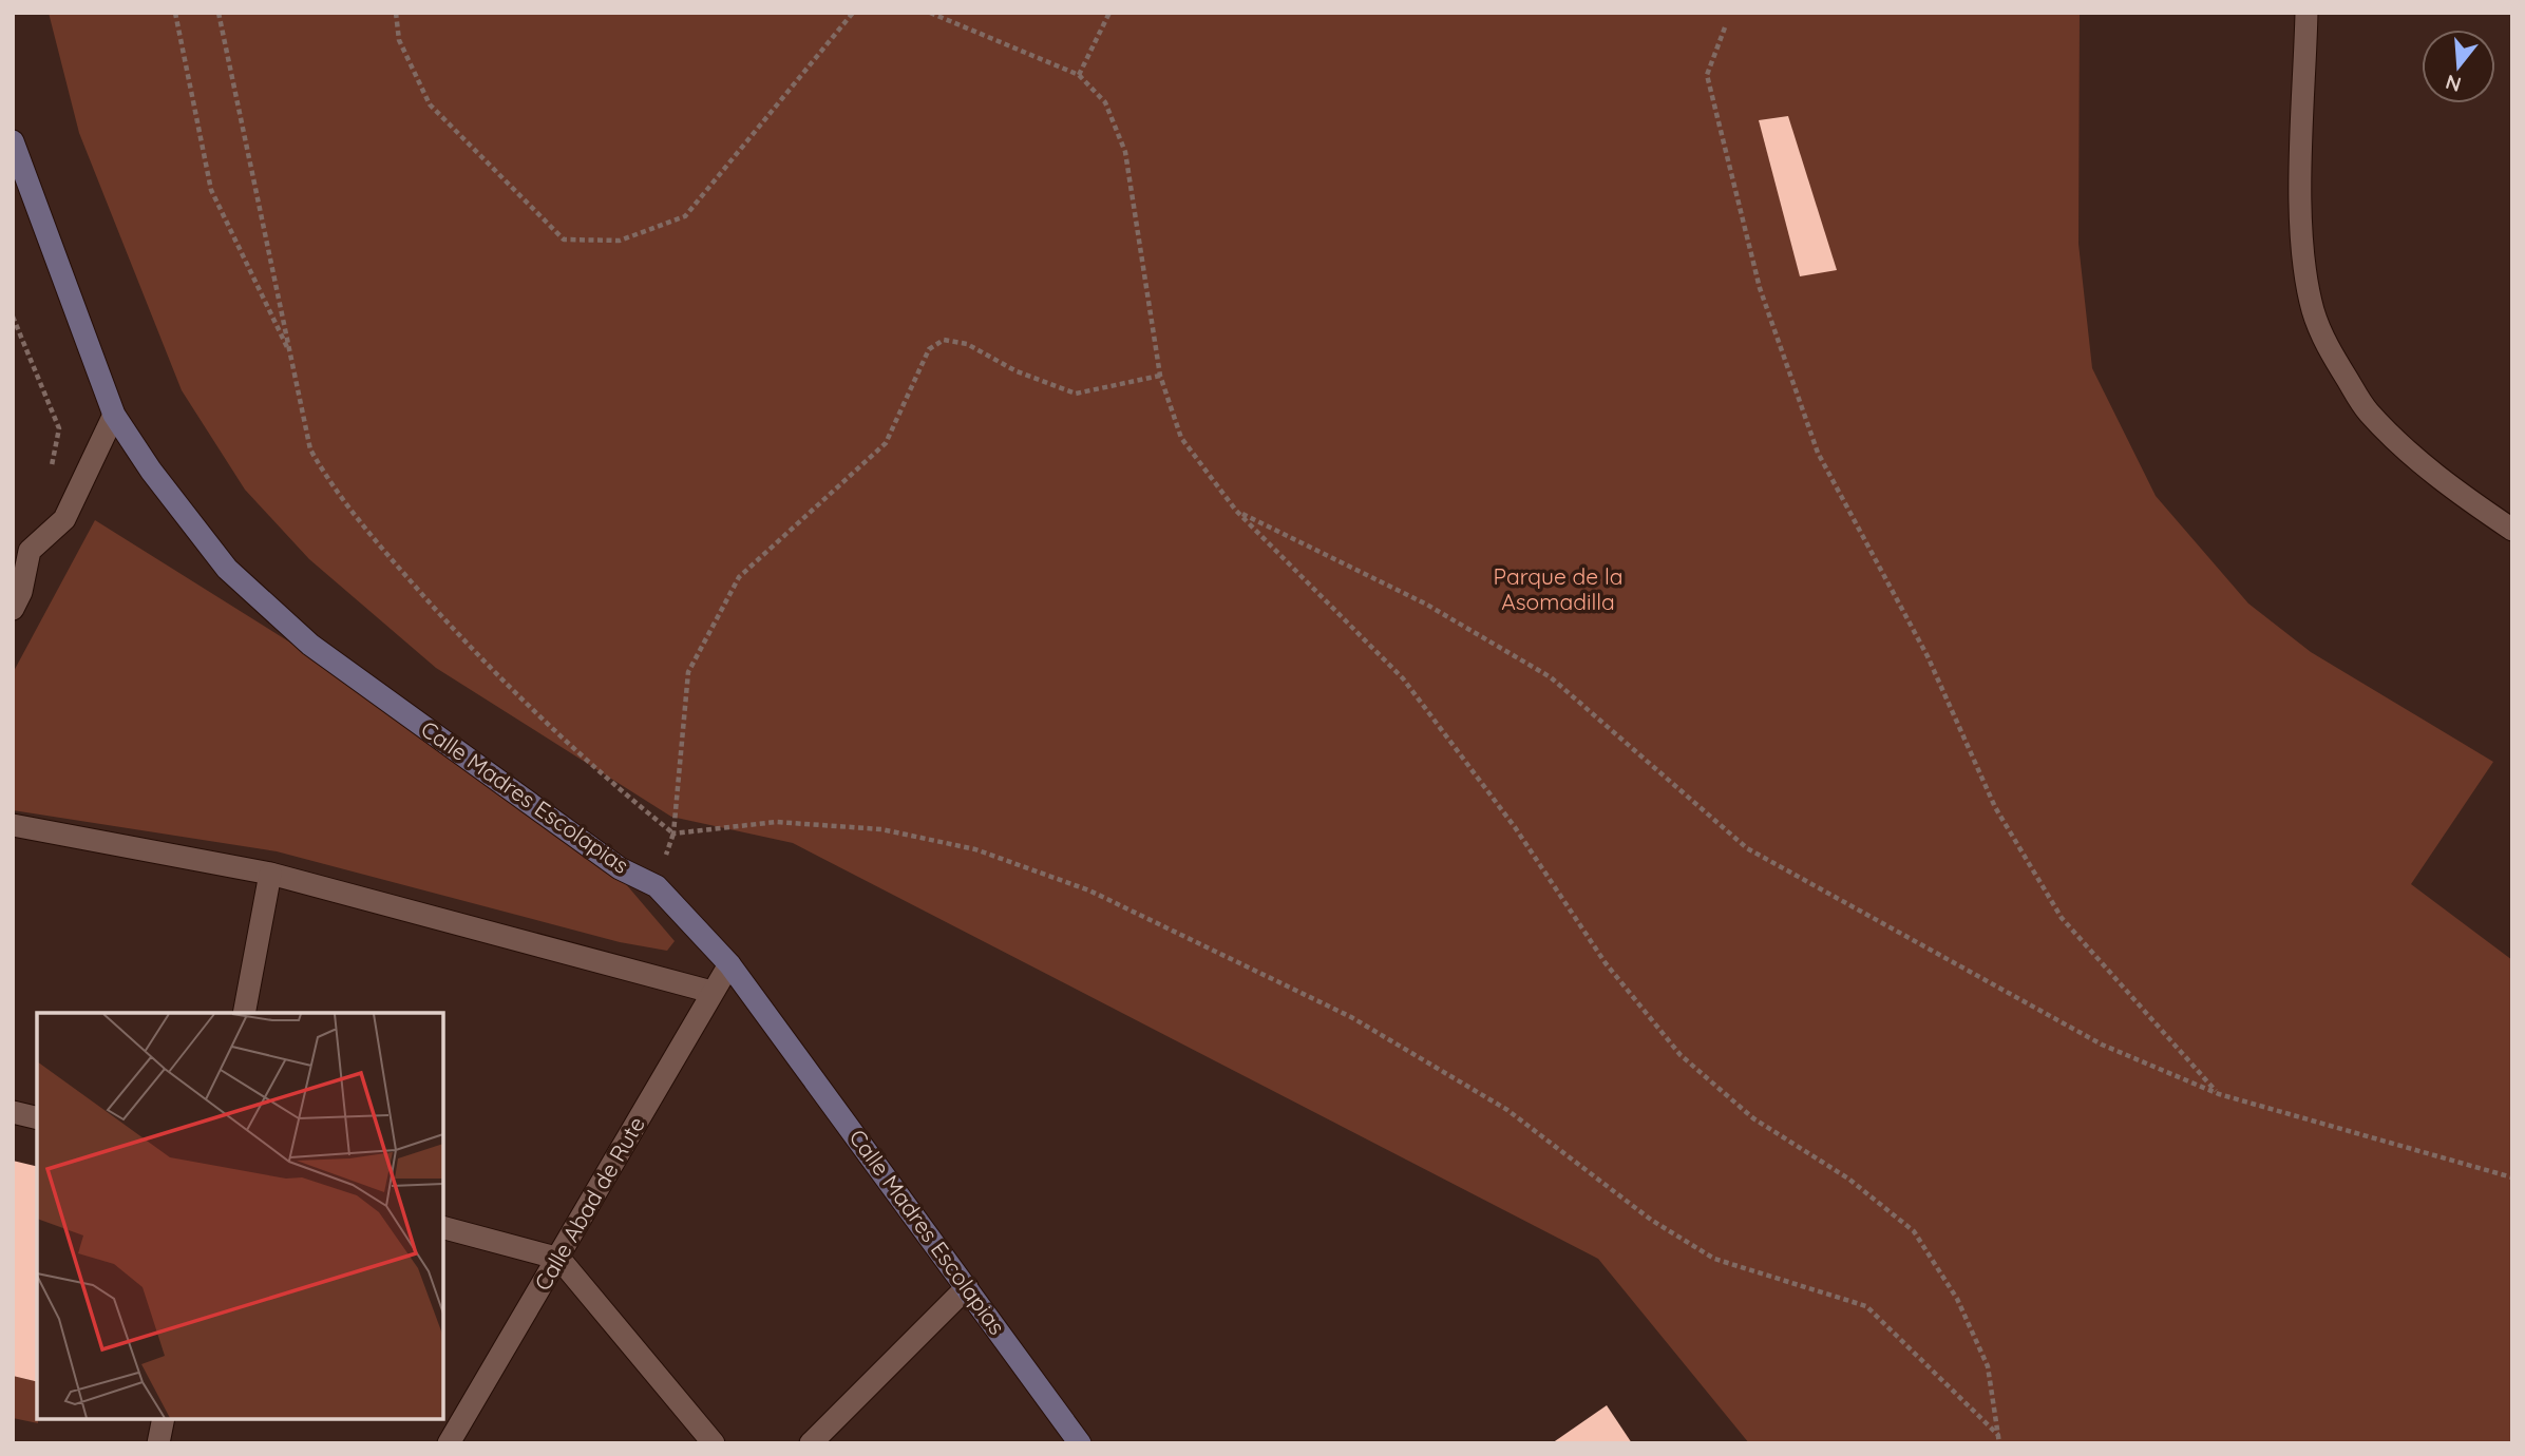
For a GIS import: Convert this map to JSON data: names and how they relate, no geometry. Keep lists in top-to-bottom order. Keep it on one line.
{"streets":{"street":["Calle Madres Escolapias","Calle Abad de Rute"]},"crossings":[["Calle Madres Escolapias","Calle Abad de Rute"]],"parks":["Parque de la Asomadilla"],"north":"bottom"}
